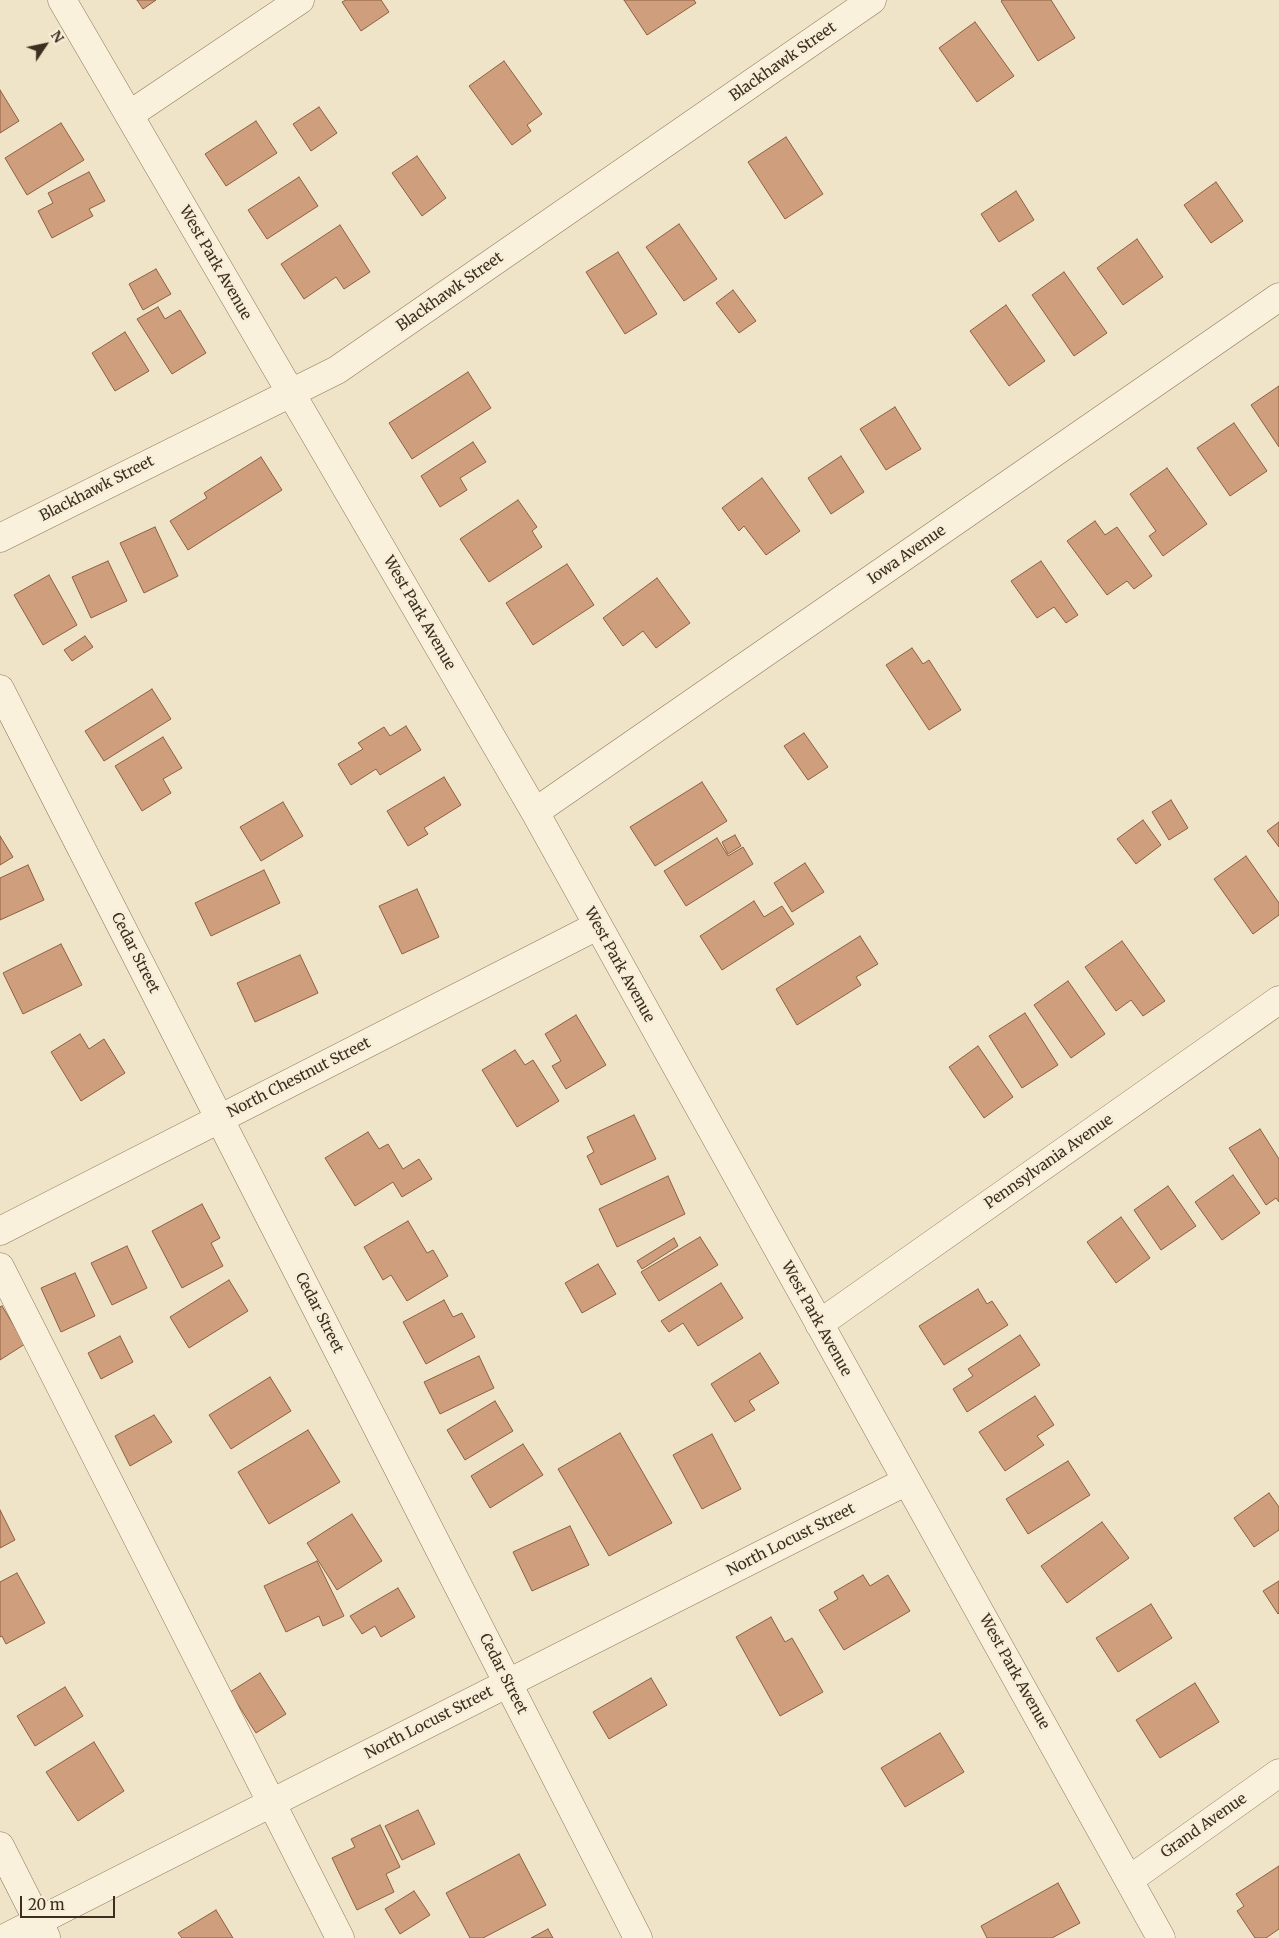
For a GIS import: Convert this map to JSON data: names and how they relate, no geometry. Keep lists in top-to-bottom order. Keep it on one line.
{"streets":{"street":["Blackhawk Street","West Park Avenue","Iowa Avenue","Cedar Street","North Chestnut Street","Pennsylvania Avenue","North Locust Street","Grand Avenue"]},"crossings":[["Blackhawk Street","West Park Avenue"],["West Park Avenue","Iowa Avenue"],["West Park Avenue","North Chestnut Street"],["West Park Avenue","Pennsylvania Avenue"],["West Park Avenue","North Locust Street"],["West Park Avenue","Grand Avenue"],["Cedar Street","North Chestnut Street"],["Cedar Street","North Locust Street"]],"scale_bar":"20 m","north":"top right"}
